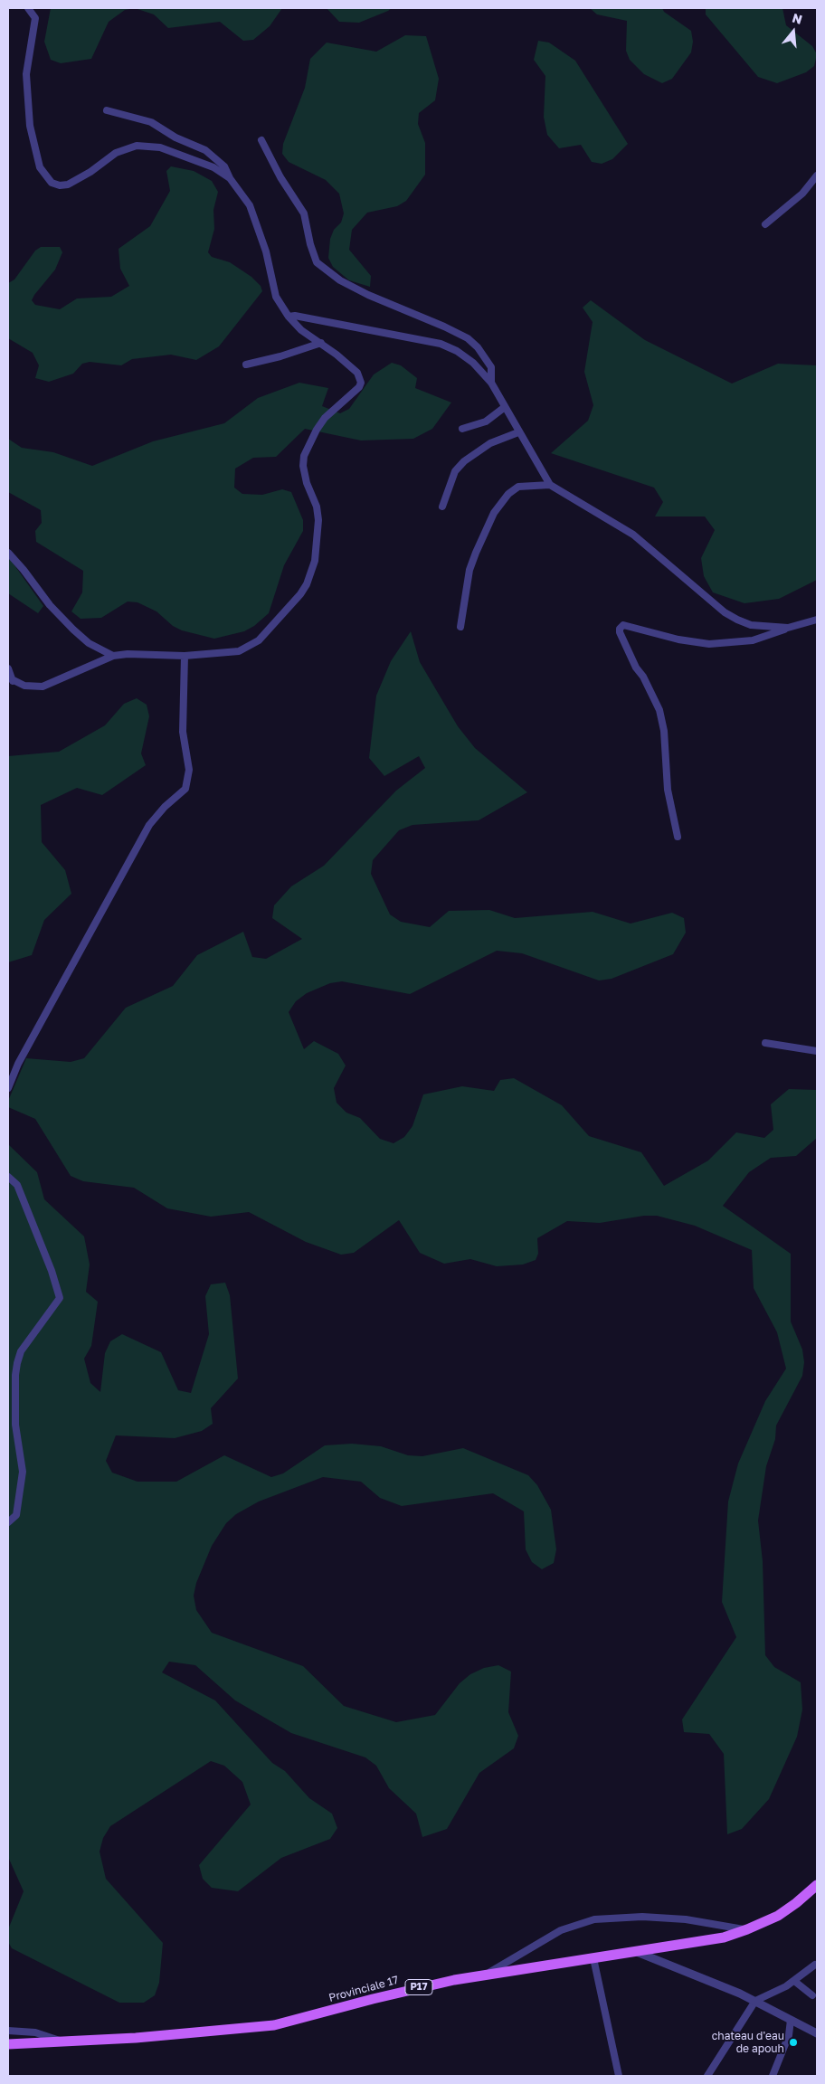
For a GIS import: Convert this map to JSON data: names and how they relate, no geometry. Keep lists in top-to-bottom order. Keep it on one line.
{"streets":{"main road":["P17","Provinciale 17"]},"places":["chateau d'eau de apouh"],"north":"top"}
